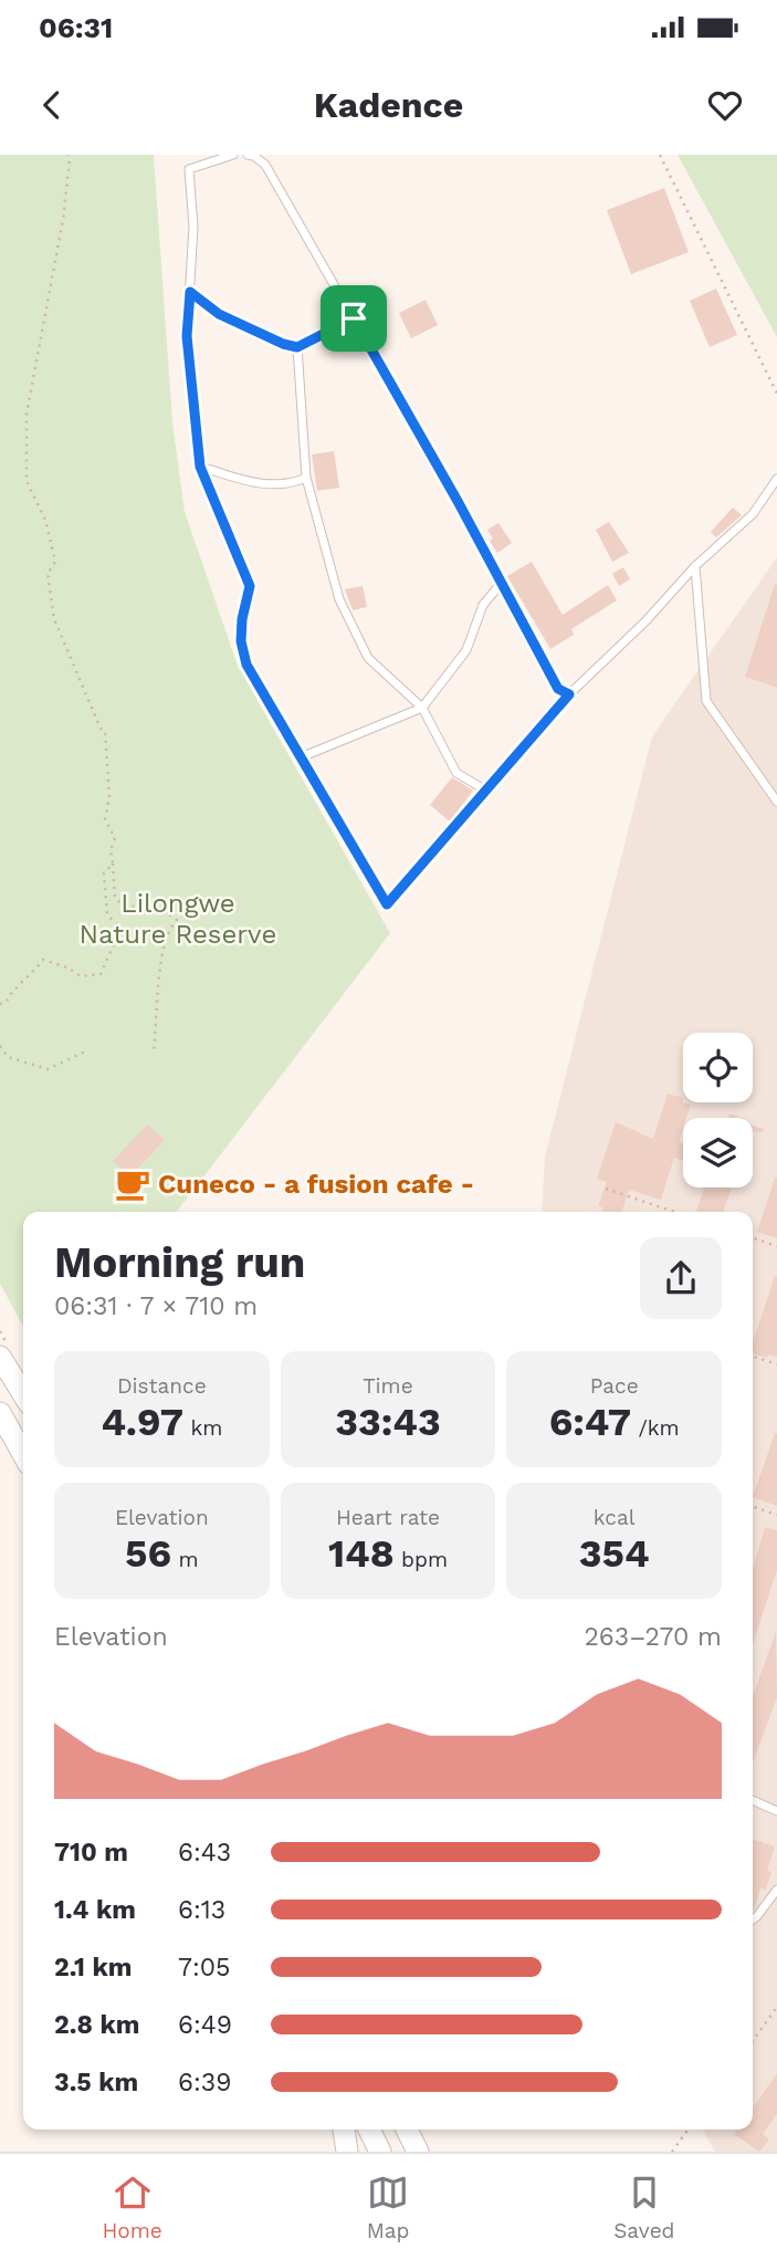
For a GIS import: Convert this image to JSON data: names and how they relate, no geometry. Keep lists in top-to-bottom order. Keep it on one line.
{"parks":["Lilongwe Nature Reserve"],"places":{"cafe":["Cuneco - a fusion cafe -"]},"page":{"status":"06:31","header":"Kadence","heading":["Morning run","06:31 · 7 × 710 m"],"stats":[["Distance","4.97 km"],["Time","33:43"],["Pace","6:47 /km"],["Elevation","56 m"],["Heart rate","148 bpm"],["kcal","354"]],"chart":["Elevation","263–270 m"],"list":[{"name":"710 m","note":"6:43"},{"name":"1.4 km","note":"6:13"},{"name":"2.1 km","note":"7:05"},{"name":"2.8 km","note":"6:49"},{"name":"3.5 km","note":"6:39"}],"tabs":["Home","Map","Saved"]}}
